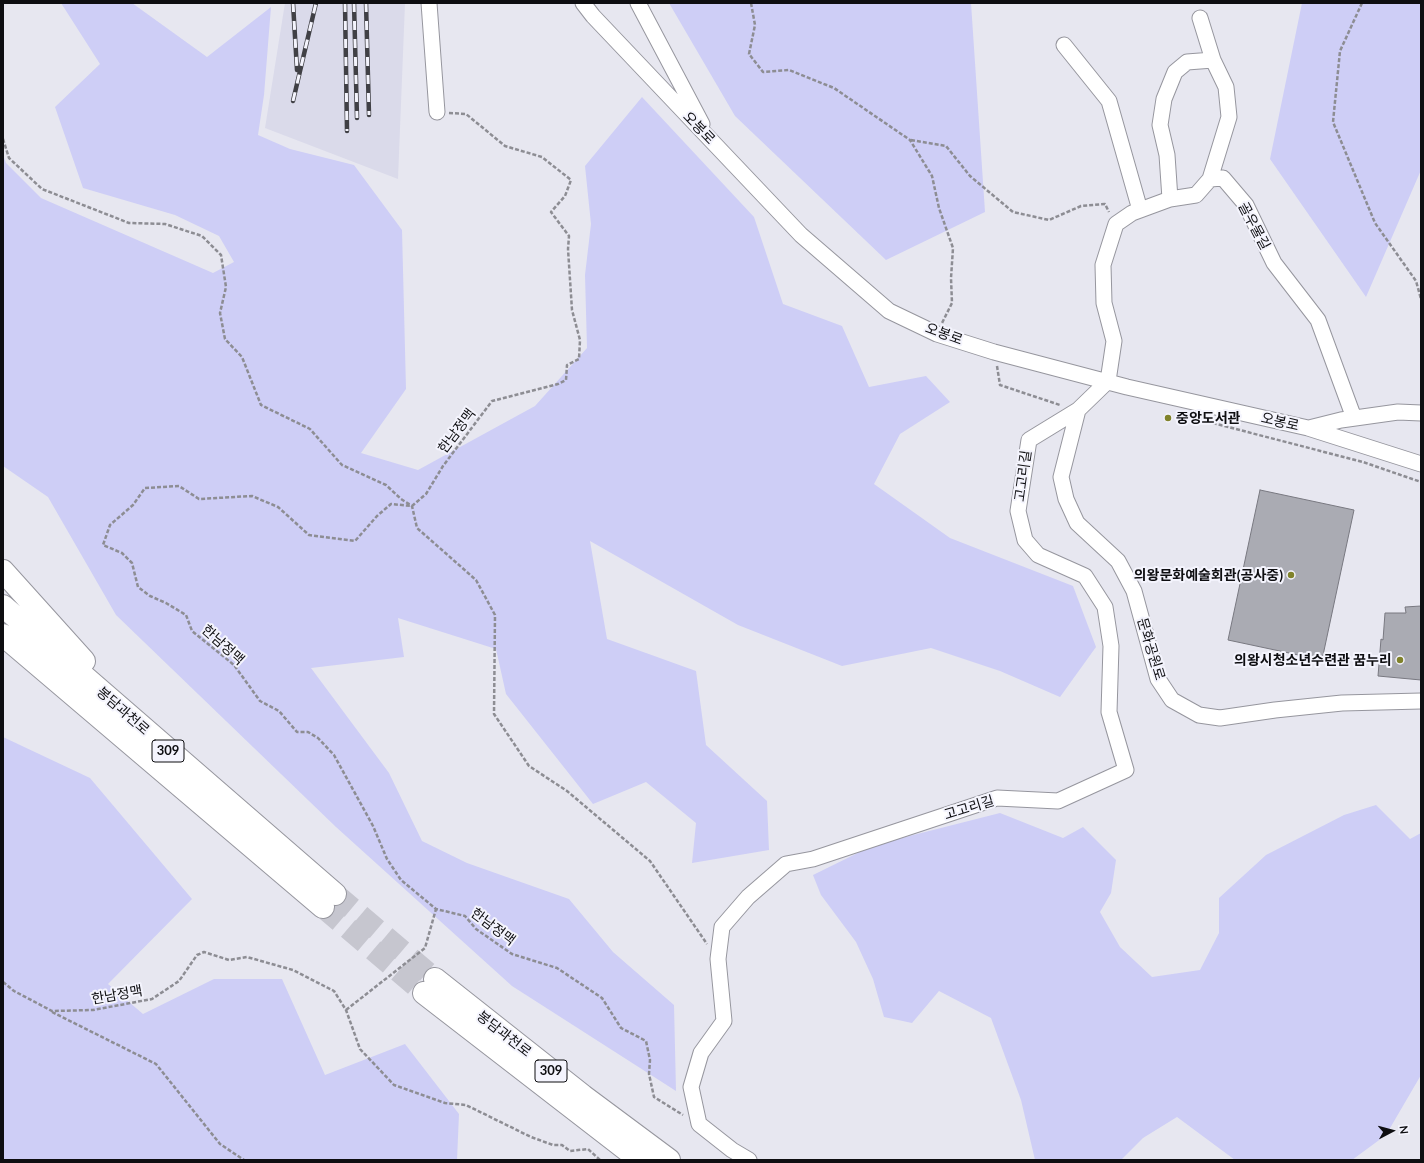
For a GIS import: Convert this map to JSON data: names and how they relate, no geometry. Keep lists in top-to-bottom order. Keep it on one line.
{"streets":{"highway":["봉담과천로","309"],"street":["오봉로","골우물길","고고리길","문화공원로"],"path":["한남정맥"]},"crossings":[["한남정맥","고고리길"],["고고리길","문화공원로"]],"places":["중앙도서관","의왕문화예술회관(공사중)","의왕시청소년수련관 꿈누리"],"north":"right"}
